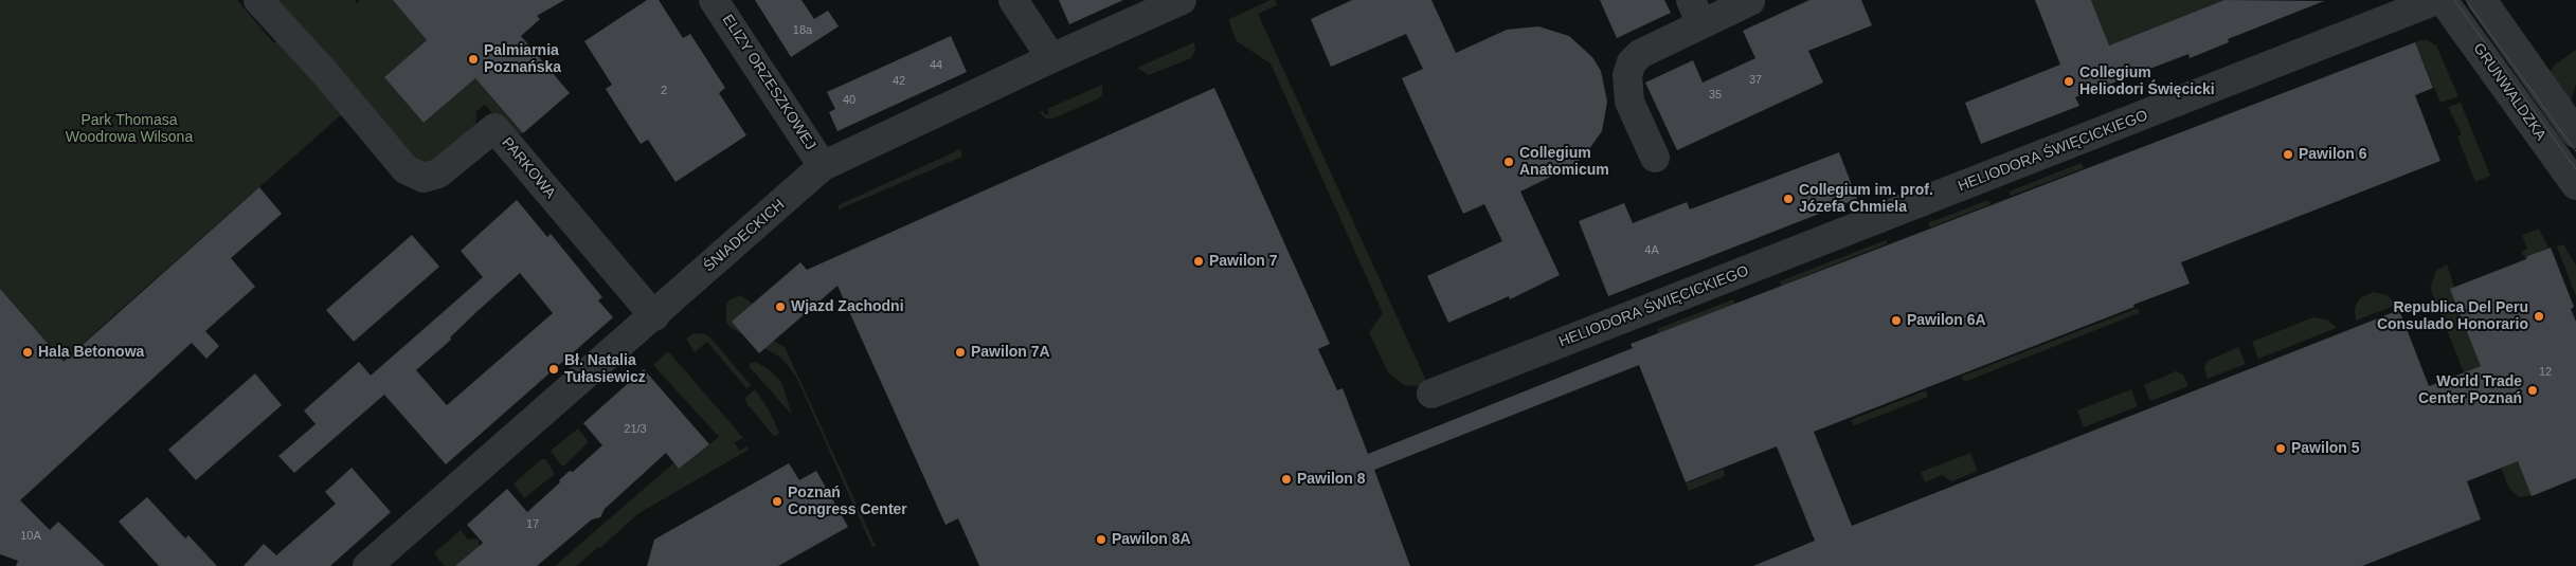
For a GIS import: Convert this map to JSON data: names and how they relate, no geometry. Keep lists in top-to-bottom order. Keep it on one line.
{"streets":{"street":["ELIZY ORZESZKOWEJ","GRUNWALDZKA","HELIODORA ŚWIĘCICKIEGO","PARKOWA","ŚNIADECKICH"]},"crossings":[["ELIZY ORZESZKOWEJ","ŚNIADECKICH"],["PARKOWA","ŚNIADECKICH"]],"parks":["Park Thomasa Woodrowa Wilsona"],"places":["Palmiarnia Poznańska","Collegium Heliodori Święcicki","Pawilon 6","Collegium Anatomicum","Collegium im. prof. Józefa Chmiela","Pawilon 7","Wjazd Zachodni","Republica Del Peru Consulado Honorario","Pawilon 6A","Hala Betonowa","Pawilon 7A","Bł. Natalia Tułasiewicz","World Trade Center Poznań","Pawilon 5","Pawilon 8","Poznań Congress Center","Pawilon 8A"],"house_numbers":["18a","44","37","42","2","35","40","4A","12","21/3","17","10A"]}
